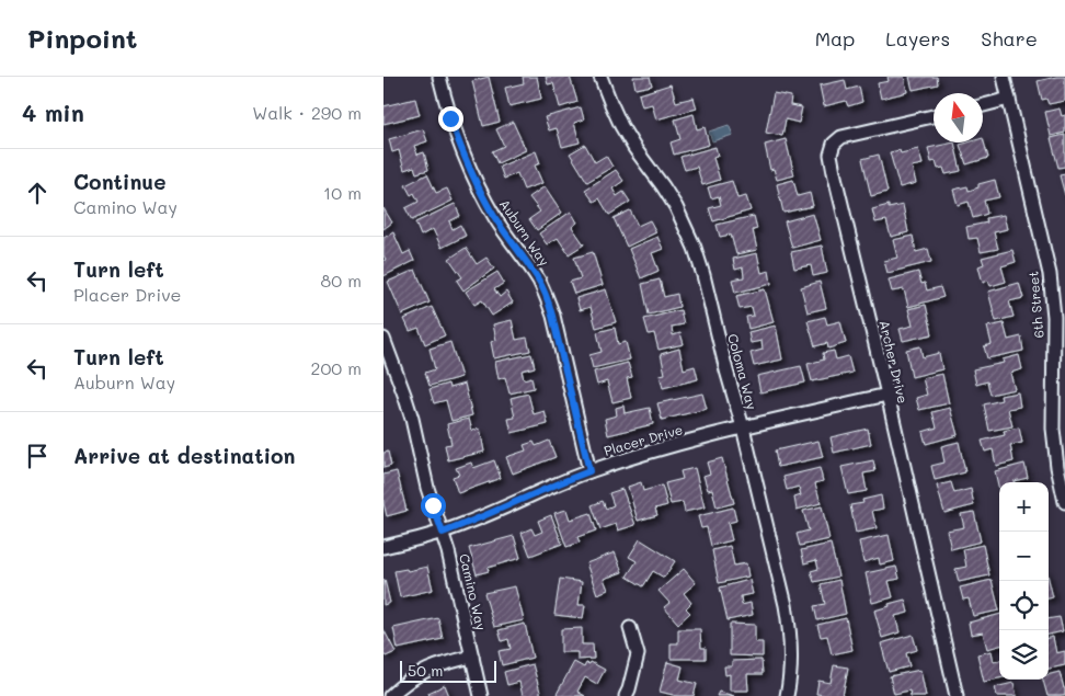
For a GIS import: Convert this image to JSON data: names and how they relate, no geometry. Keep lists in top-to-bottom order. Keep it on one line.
{"streets":{"street":["Auburn Way","6th Street","Archer Drive","Coloma Way","Placer Drive","Camino Way"]},"crossings":[["Auburn Way","Placer Drive"],["Archer Drive","Placer Drive"],["Coloma Way","Placer Drive"],["Placer Drive","Camino Way"]],"scale_bar":"50 m","north":"top","page":{"header":"Pinpoint","nav":["Map","Layers","Share"],"heading":["4 min","Walk · 290 m"],"list":[["Continue","Camino Way","10 m"],["Turn left","Placer Drive","80 m"],["Turn left","Auburn Way","200 m"],"Arrive at destination"],"map_buttons":["+","−"],"scale":"50 m"}}
